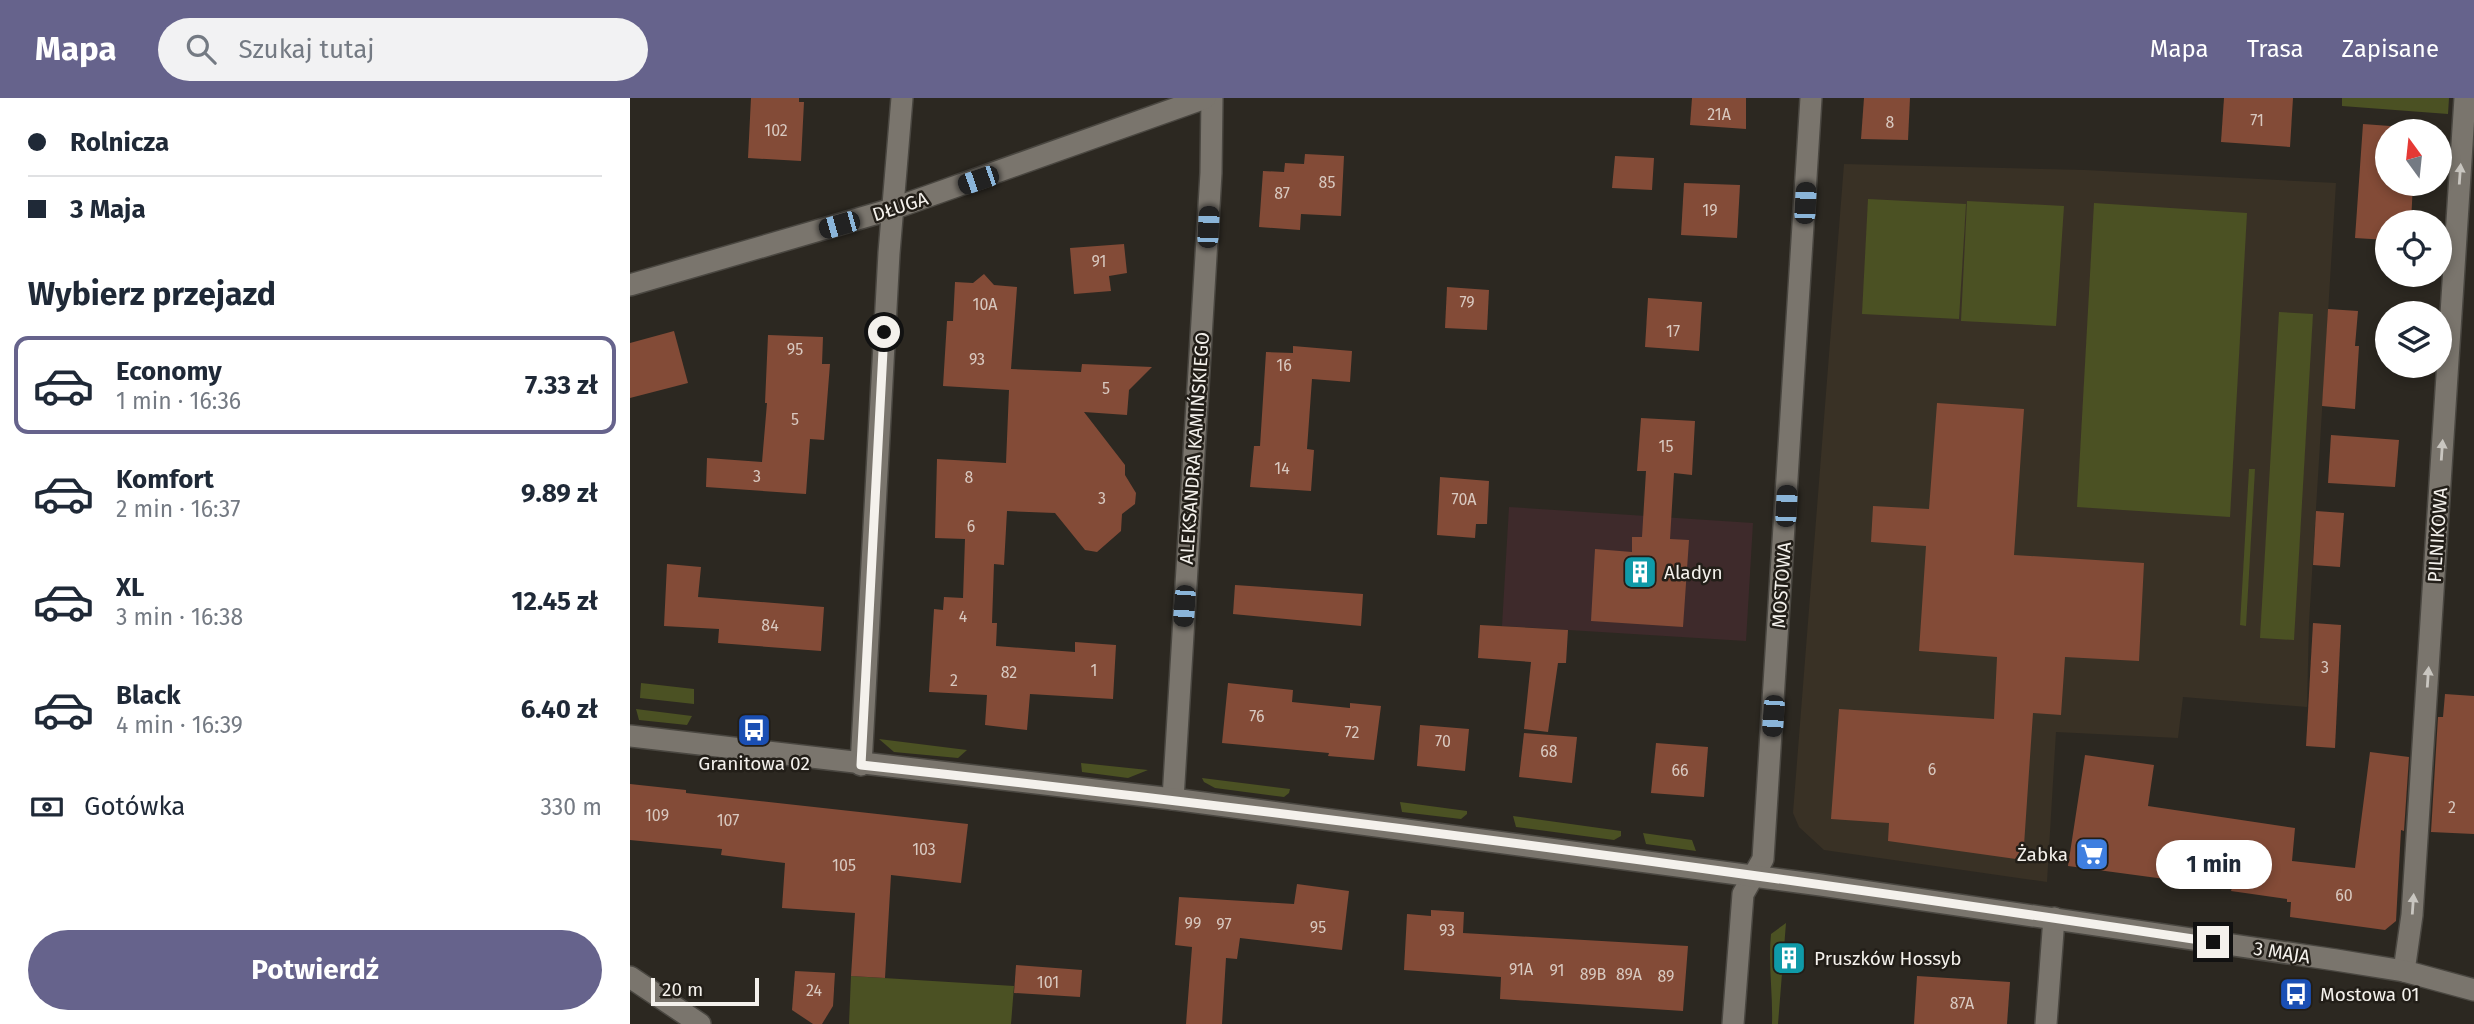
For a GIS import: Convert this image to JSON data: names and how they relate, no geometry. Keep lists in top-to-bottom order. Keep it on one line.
{"streets":{"street":["DŁUGA","ALEKSANDRA KAMIŃSKIEGO","PILNIKOWA","MOSTOWA","3 MAJA"]},"crossings":[["ALEKSANDRA KAMIŃSKIEGO","3 MAJA"],["PILNIKOWA","3 MAJA"],["MOSTOWA","3 MAJA"]],"one_way":["PILNIKOWA"],"places":{"building":["Aladyn","Pruszków Hossyb"],"bus stop":["Granitowa 02","Mostowa 01"],"supermarket":["Żabka"]},"house_numbers":["21A","71","8","102","85","87","19","91","79","10A","17","95","93","16","5","5","15","14","3","8","3","70A","6","4","84","3","1","82","2","76","72","70","68","6","66","2","109","107","103","105","60","99","97","95","93","91A","91","89B","89A","89","101","24","87A"],"scale_bar":"20 m","north":"top","page":{"header":"Mapa","search":"Szukaj tutaj","nav":["Mapa","Trasa","Zapisane"],"banner":["Rolnicza","3 Maja"],"heading":"Wybierz przejazd","list":[{"name":"Economy","note":"1 min · 16:36","value":"7.33 zł"},{"name":"Komfort","note":"2 min · 16:37","value":"9.89 zł"},{"name":"XL","note":"3 min · 16:38","value":"12.45 zł"},{"name":"Black","note":"4 min · 16:39","value":"6.40 zł"}],"pay":["Gotówka","330 m"],"bubble":"1 min","buttons":"Potwierdź","scale":"20 m"}}
